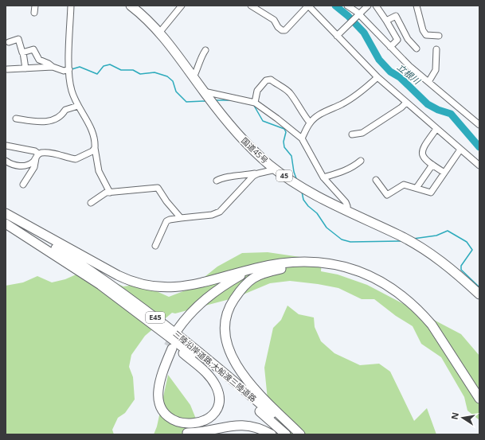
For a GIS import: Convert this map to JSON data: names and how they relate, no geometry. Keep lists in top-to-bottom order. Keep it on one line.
{"streets":{"highway":["国道45号","45","E45","三陸沿岸道路;大船渡三陸道路"]},"water":["立根川"],"north":"left"}
